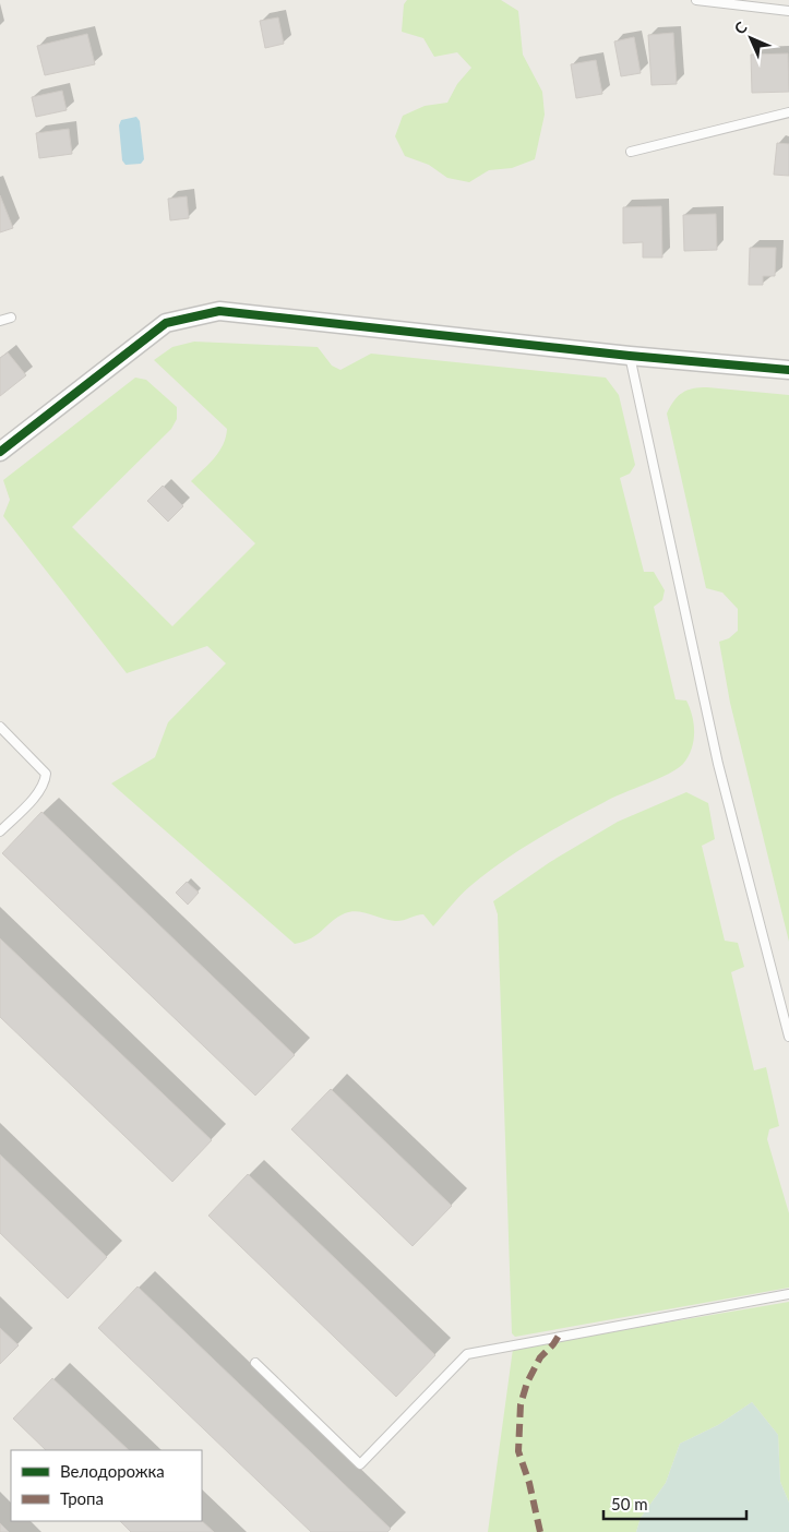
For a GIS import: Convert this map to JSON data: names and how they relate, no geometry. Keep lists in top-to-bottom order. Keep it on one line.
{"legend":["Велодорожка","Тропа"],"scale_bar":"50 m","north":"top left"}
